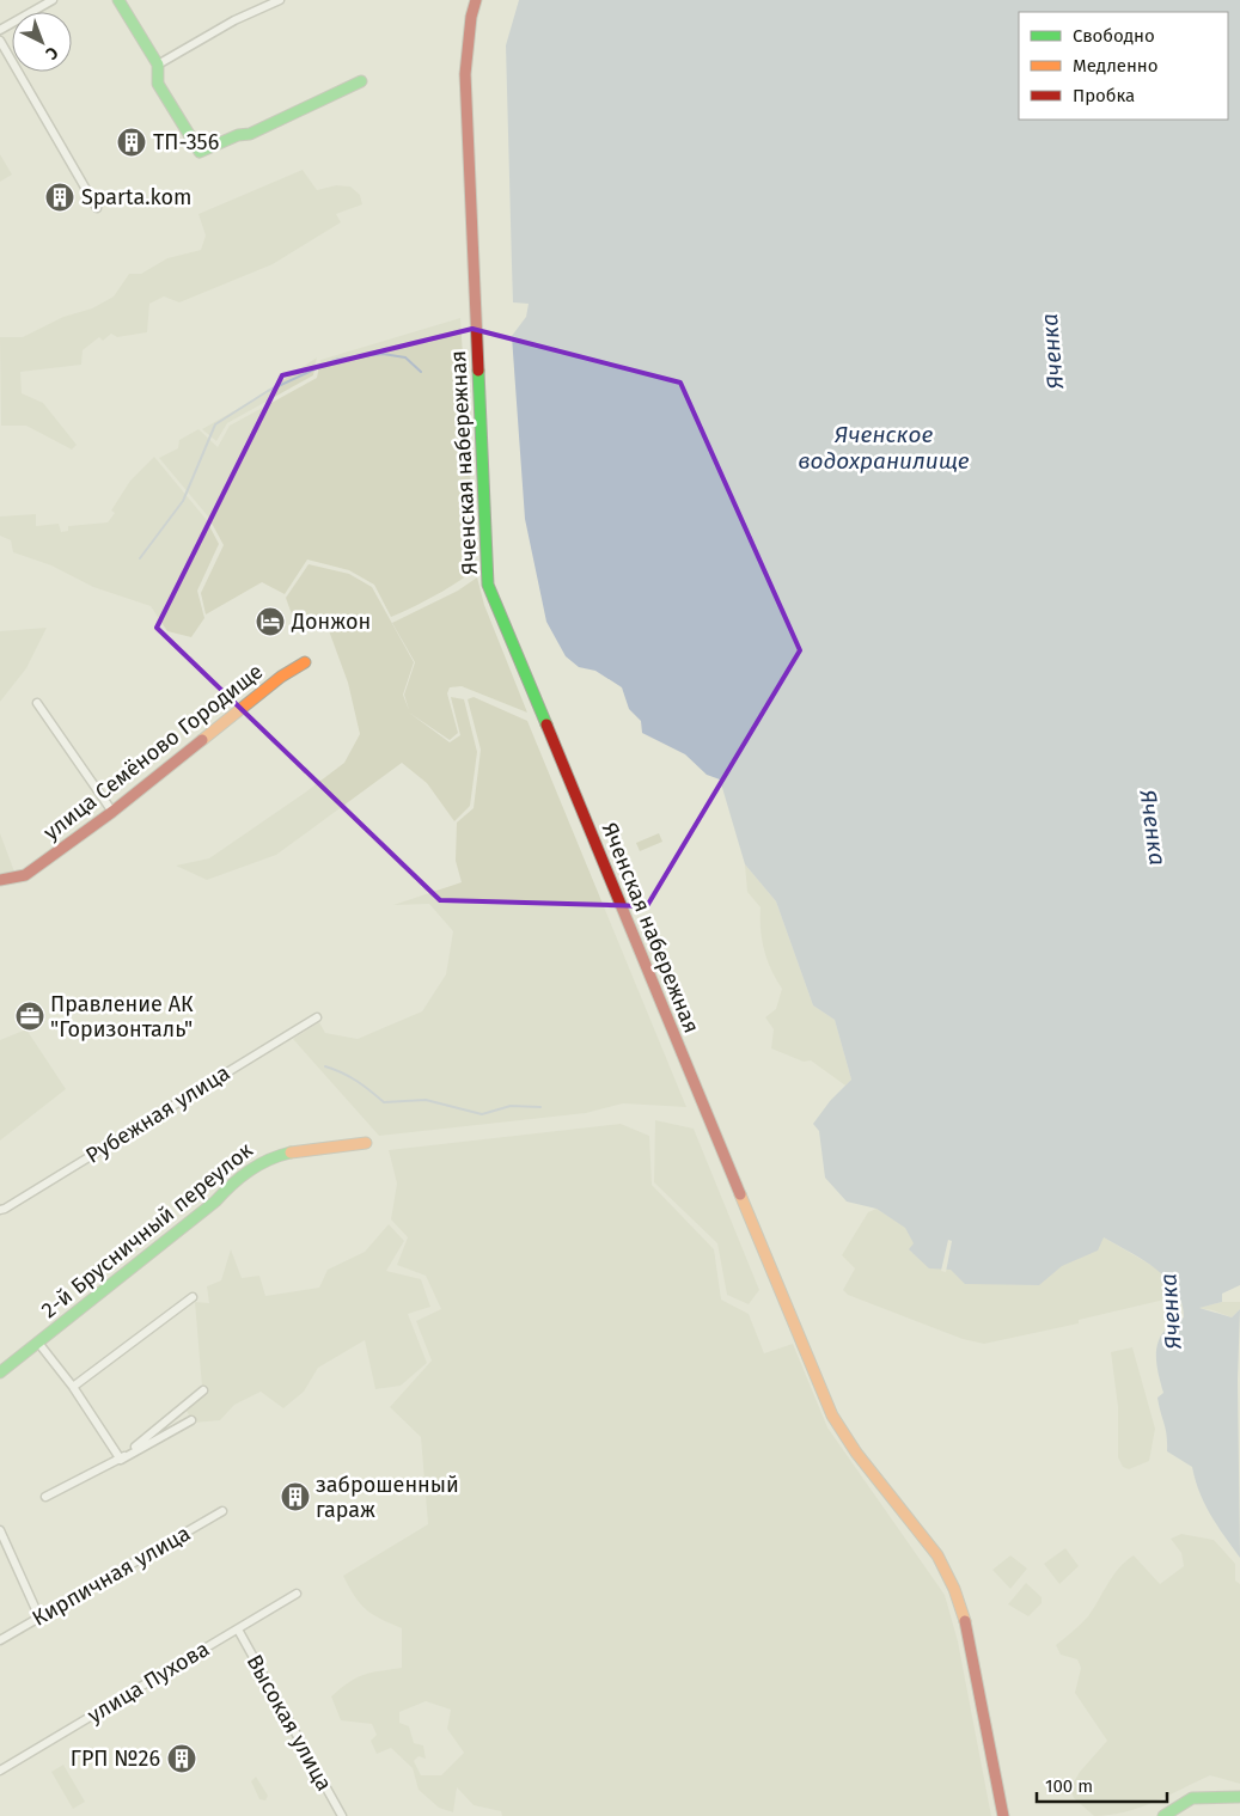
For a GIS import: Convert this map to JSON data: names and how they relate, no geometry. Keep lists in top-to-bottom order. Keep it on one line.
{"streets":{"street":["Яченская набережная","улица Семёново Городище","Рубежная улица","2-й Брусничный переулок","Кирпичная улица","улица Пухова","Высокая улица"]},"crossings":[["улица Пухова","Высокая улица"]],"water":["Яченка","Яченское водохранилище"],"places":{"building":["ТП-356","Sparta.kom","заброшенный гараж","ГРП №26"],"hotel":["Донжон"],"office":["Правление АК \"Горизонталь\""]},"legend":["Свободно","Медленно","Пробка"],"scale_bar":"100 m","north":"bottom right"}
